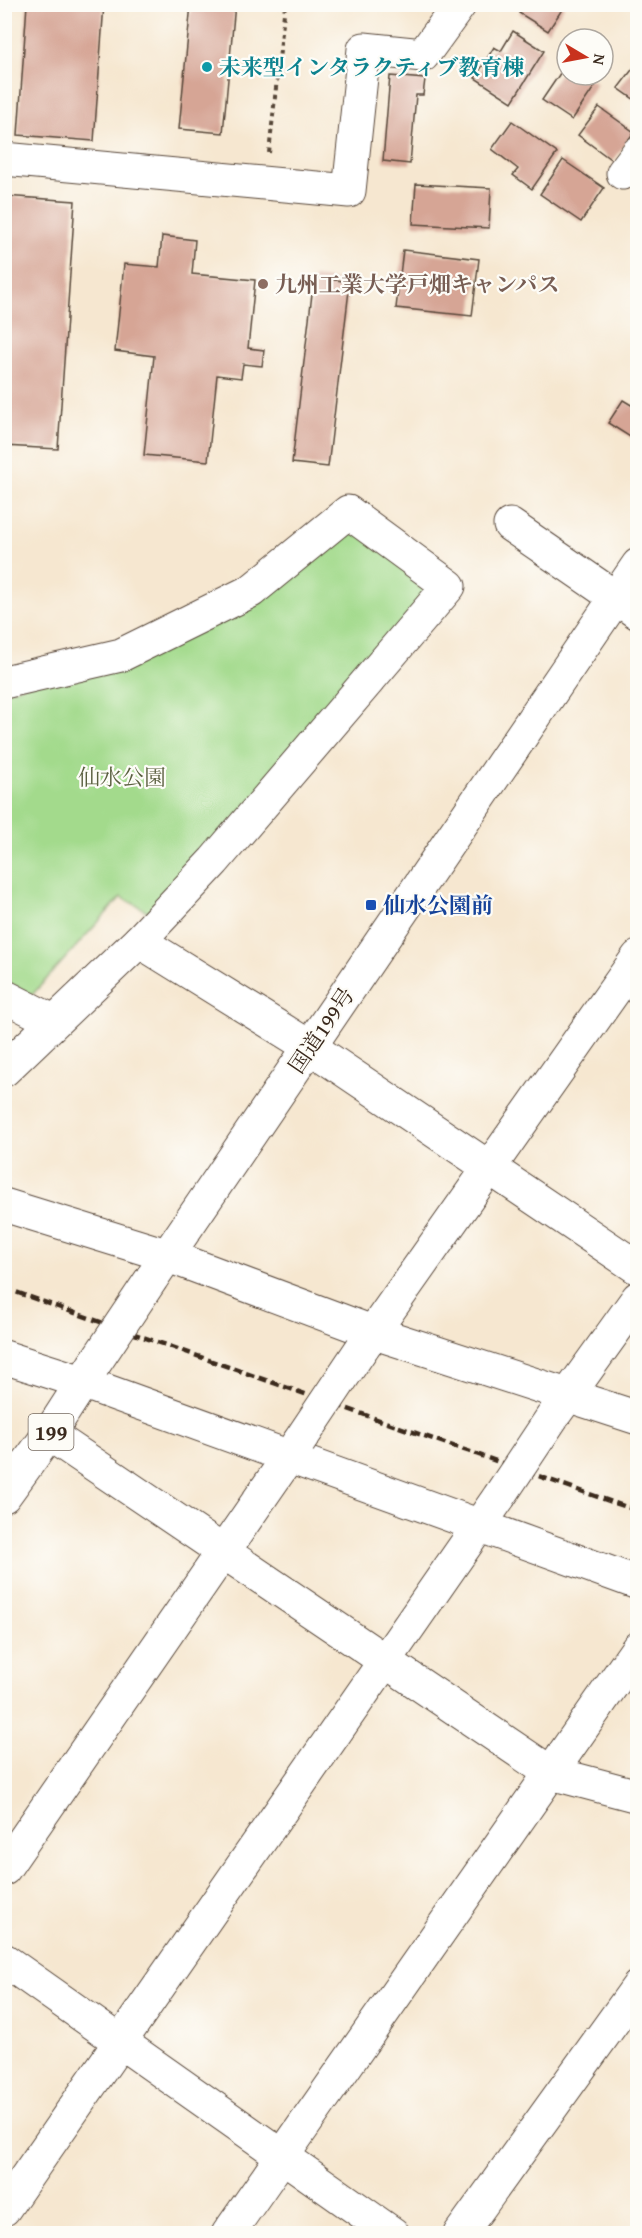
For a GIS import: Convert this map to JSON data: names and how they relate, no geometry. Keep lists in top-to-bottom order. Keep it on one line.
{"streets":{"main road":["国道199号","199"]},"parks":["仙水公園"],"places":{"other":["未来型インタラクティブ教育棟","九州工業大学戸畑キャンパス"],"transit":["仙水公園前"]},"north":"right"}
